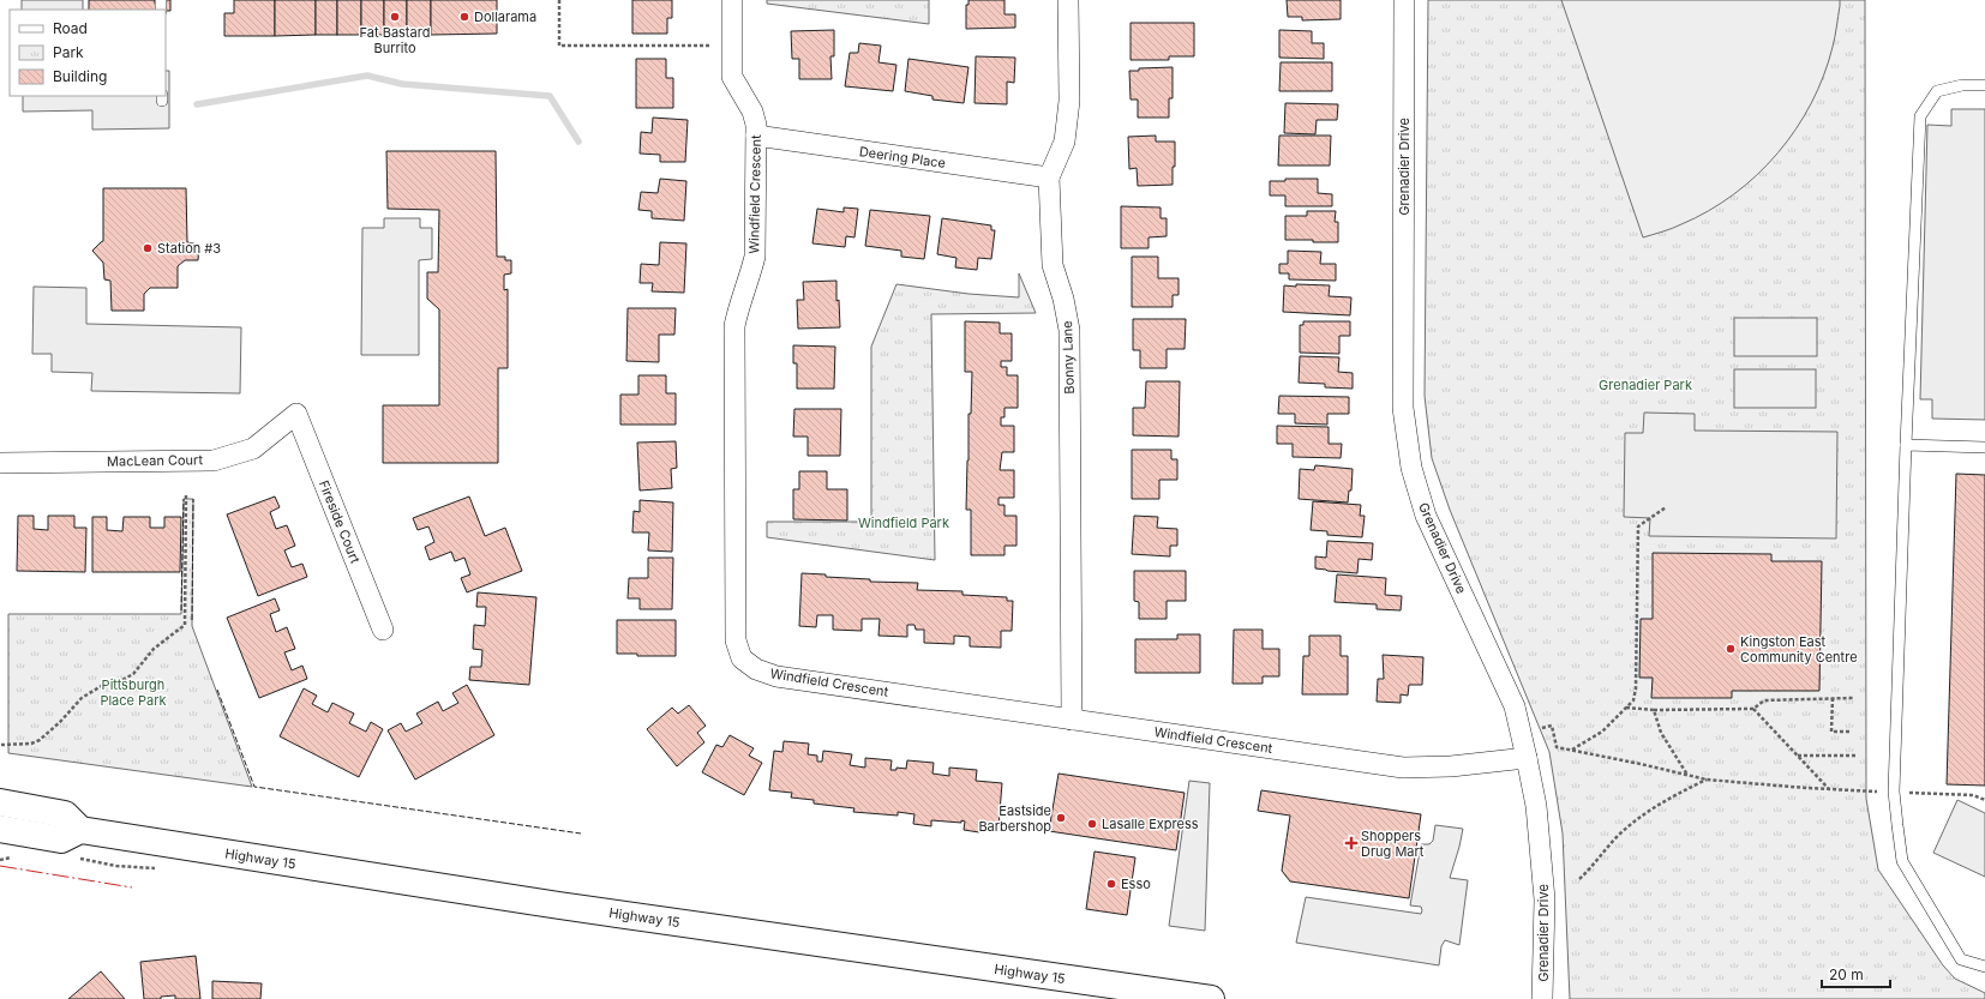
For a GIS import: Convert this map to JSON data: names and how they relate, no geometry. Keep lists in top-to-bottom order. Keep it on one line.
{"streets":{"main road":["Highway 15"],"street":["Deering Place","Grenadier Drive","Windfield Crescent","Bonny Lane","MacLean Court","Fireside Court"]},"crossings":[["Deering Place","Windfield Crescent"],["Deering Place","Bonny Lane"],["Grenadier Drive","Windfield Crescent"],["Windfield Crescent","Bonny Lane"],["MacLean Court","Fireside Court"]],"parks":["Grenadier Park","Windfield Park","Pittsburgh Place Park"],"places":{"other":["Fat Bastard Burrito","Dollarama","Station #3","Kingston East Community Centre","Eastside Barbershop","Lasalle Express","Esso"],"health":["Shoppers Drug Mart"]},"legend":["Road","Park","Building"],"scale_bar":"20 m"}
